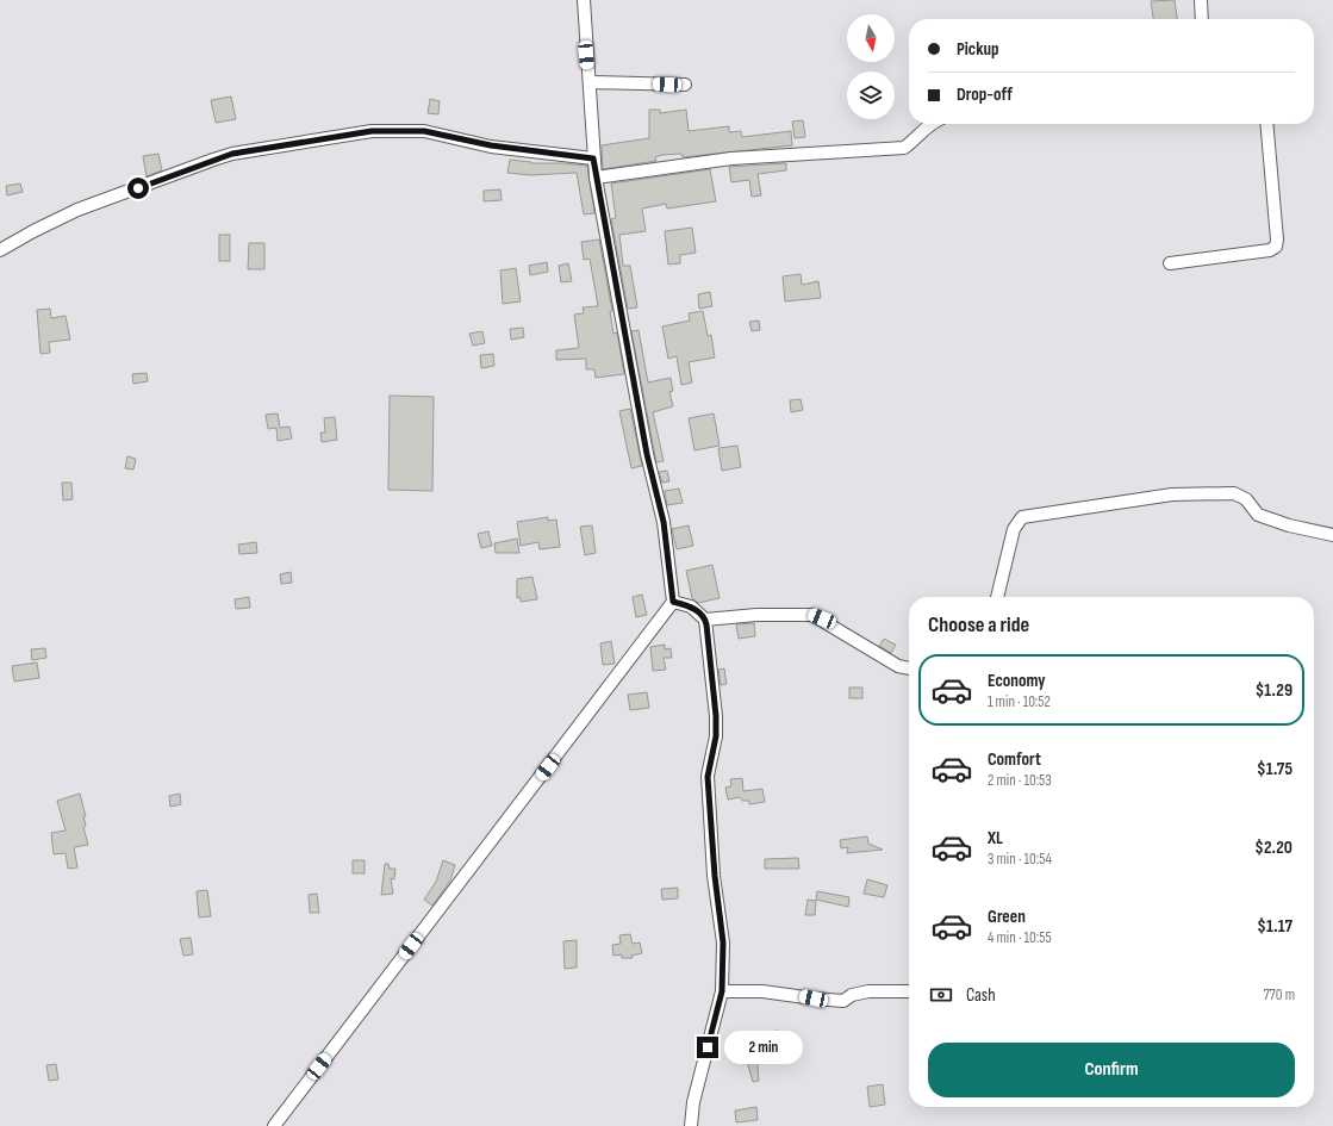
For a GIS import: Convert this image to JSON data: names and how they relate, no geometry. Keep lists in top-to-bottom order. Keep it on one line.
{"north":"bottom","page":{"banner":["Pickup","Drop-off"],"heading":"Choose a ride","list":[{"name":"Economy","note":"1 min · 10:52","value":"$1.29"},{"name":"Comfort","note":"2 min · 10:53","value":"$1.75"},{"name":"XL","note":"3 min · 10:54","value":"$2.20"},{"name":"Green","note":"4 min · 10:55","value":"$1.17"}],"pay":["Cash","770 m"],"bubble":"2 min","buttons":"Confirm"}}
